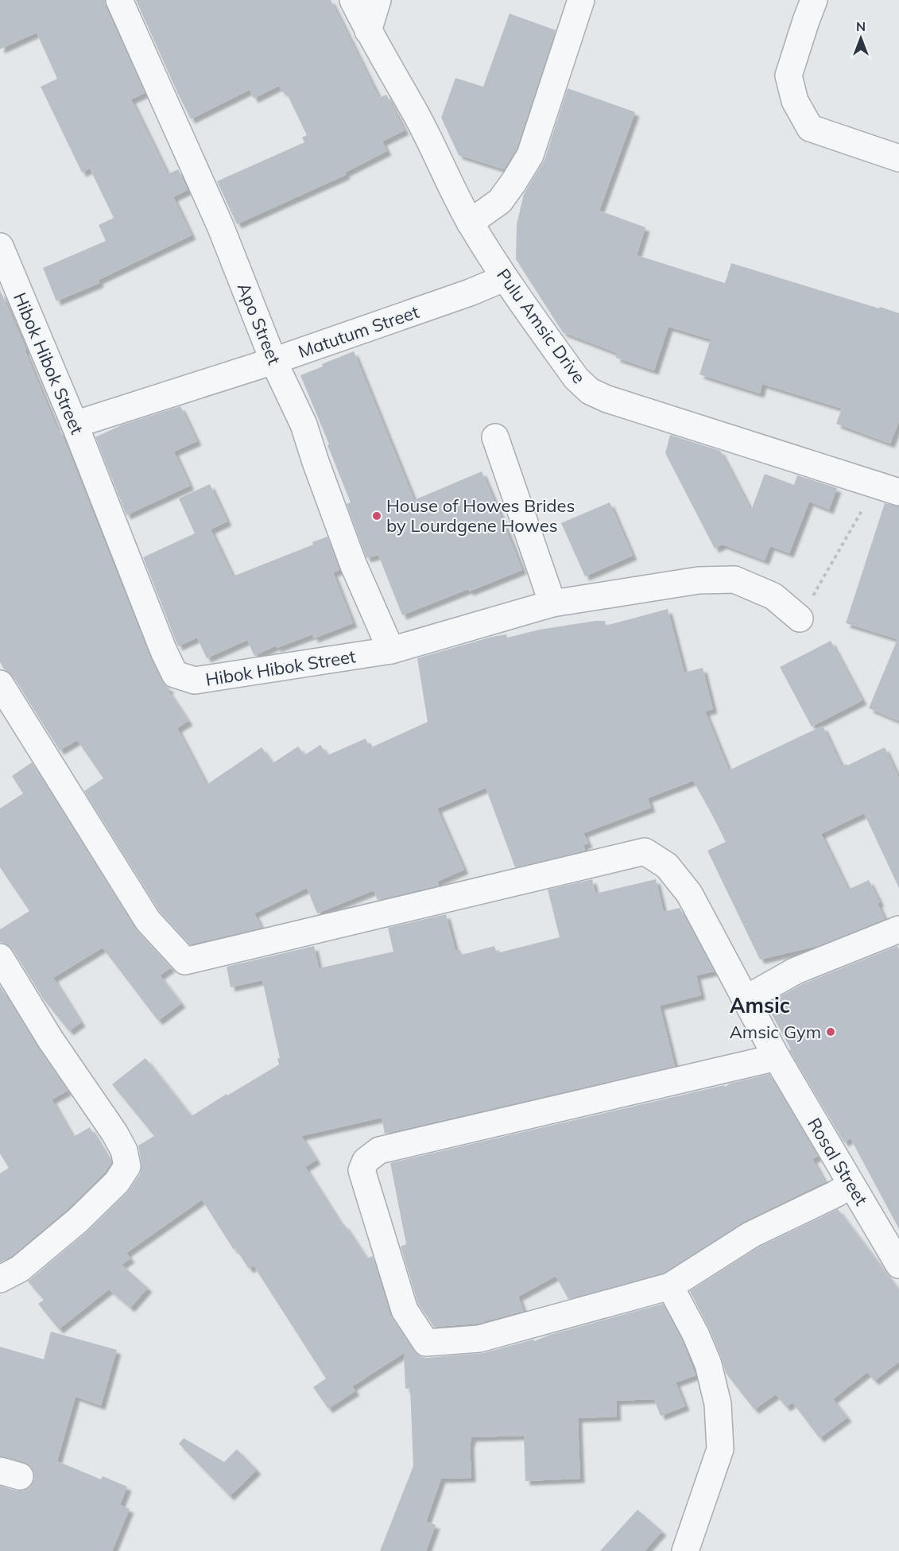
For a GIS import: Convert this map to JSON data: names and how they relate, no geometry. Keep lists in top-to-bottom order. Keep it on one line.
{"streets":{"street":["Apo Street","Pulu Amsic Drive","Matutum Street","Hibok Hibok Street","Rosal Street"]},"crossings":[["Apo Street","Matutum Street"],["Apo Street","Hibok Hibok Street"],["Pulu Amsic Drive","Matutum Street"],["Matutum Street","Hibok Hibok Street"]],"districts":["Amsic"],"places":["House of Howes Brides by Lourdgene Howes","Amsic Gym"],"north":"top"}
